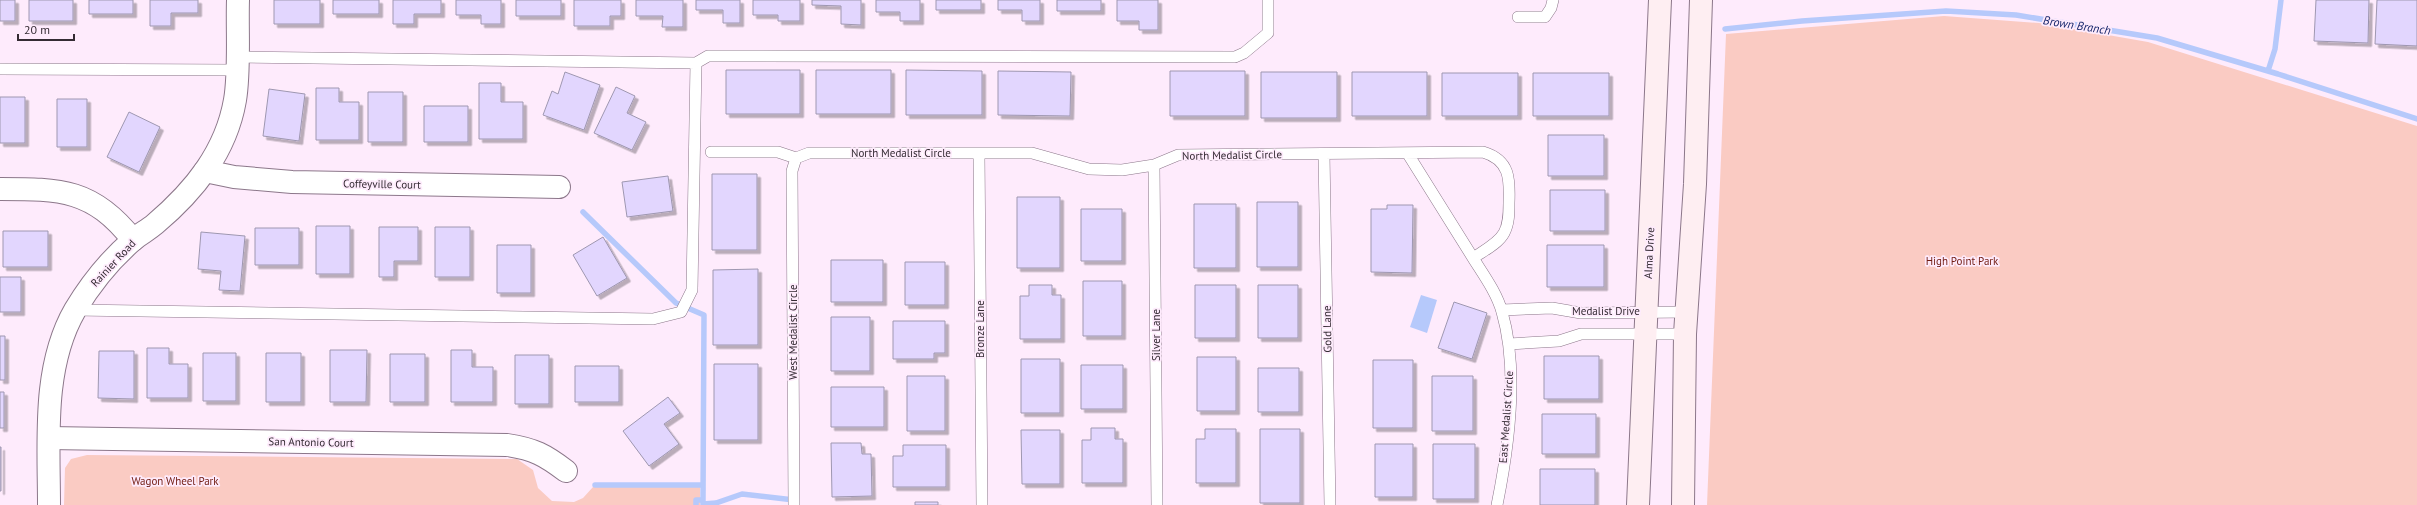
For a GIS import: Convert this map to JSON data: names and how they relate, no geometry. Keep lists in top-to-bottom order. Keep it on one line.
{"streets":{"main road":["Alma Drive"],"street":["Coffeyville Court","Rainier Road","San Antonio Court"],"lane":["North Medalist Circle","Medalist Drive","Bronze Lane","Gold Lane","West Medalist Circle","Silver Lane","East Medalist Circle"]},"crossings":[["North Medalist Circle","Bronze Lane"],["North Medalist Circle","Gold Lane"],["North Medalist Circle","West Medalist Circle"],["North Medalist Circle","Silver Lane"],["North Medalist Circle","East Medalist Circle"],["Coffeyville Court","Rainier Road"],["Alma Drive","Medalist Drive"],["Rainier Road","San Antonio Court"],["Medalist Drive","East Medalist Circle"]],"water":["Brown Branch"],"parks":["High Point Park","Wagon Wheel Park"],"scale_bar":"20 m"}
